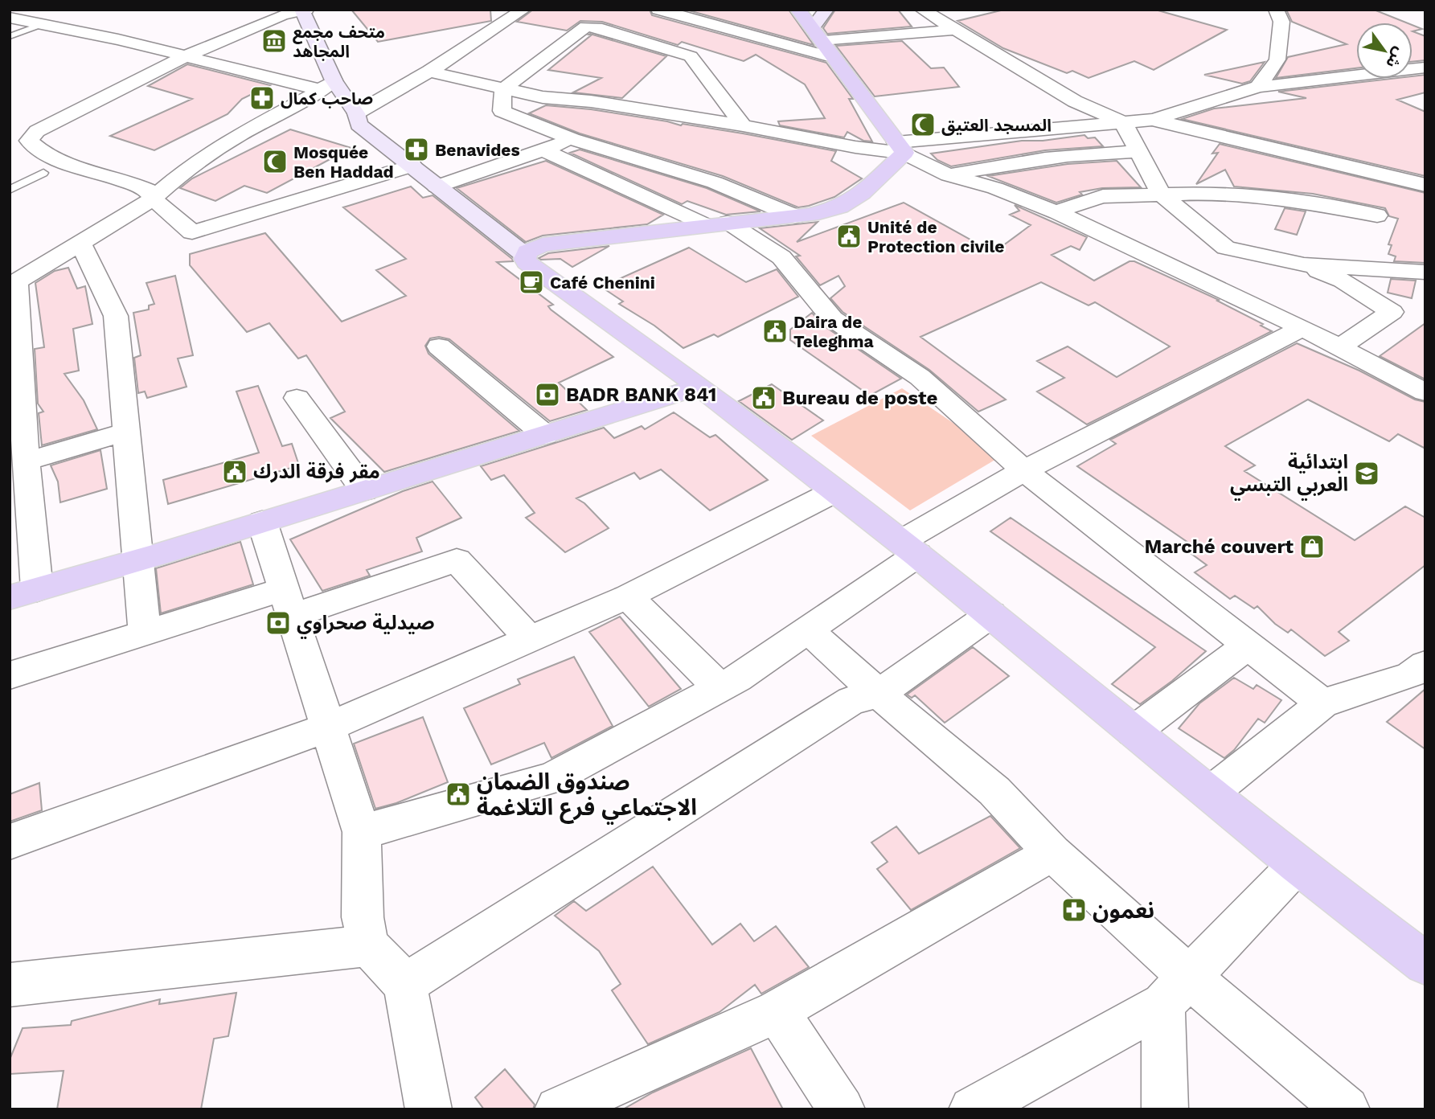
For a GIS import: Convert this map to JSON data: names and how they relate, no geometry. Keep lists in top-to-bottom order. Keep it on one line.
{"places":{"museum":["متحف مجمع المجاهد"],"pharmacy":["صاحب كمال","Benavides","نعمون"],"mosque":["المسجد العتيق","Mosquée Ben Haddad"],"public building":["Unité de Protection civile","Daira de Teleghma","Bureau de poste","مقر فرقة الدرك","صندوق الضمان الاجتماعي فرع التلاغمة"],"cafe":["Café Chenini"],"bank":["BADR BANK 841","صيدلية صحراوي"],"school or university":["ابتدائية العربي التبسي"],"shop":["Marché couvert"]},"north":"bottom right"}
